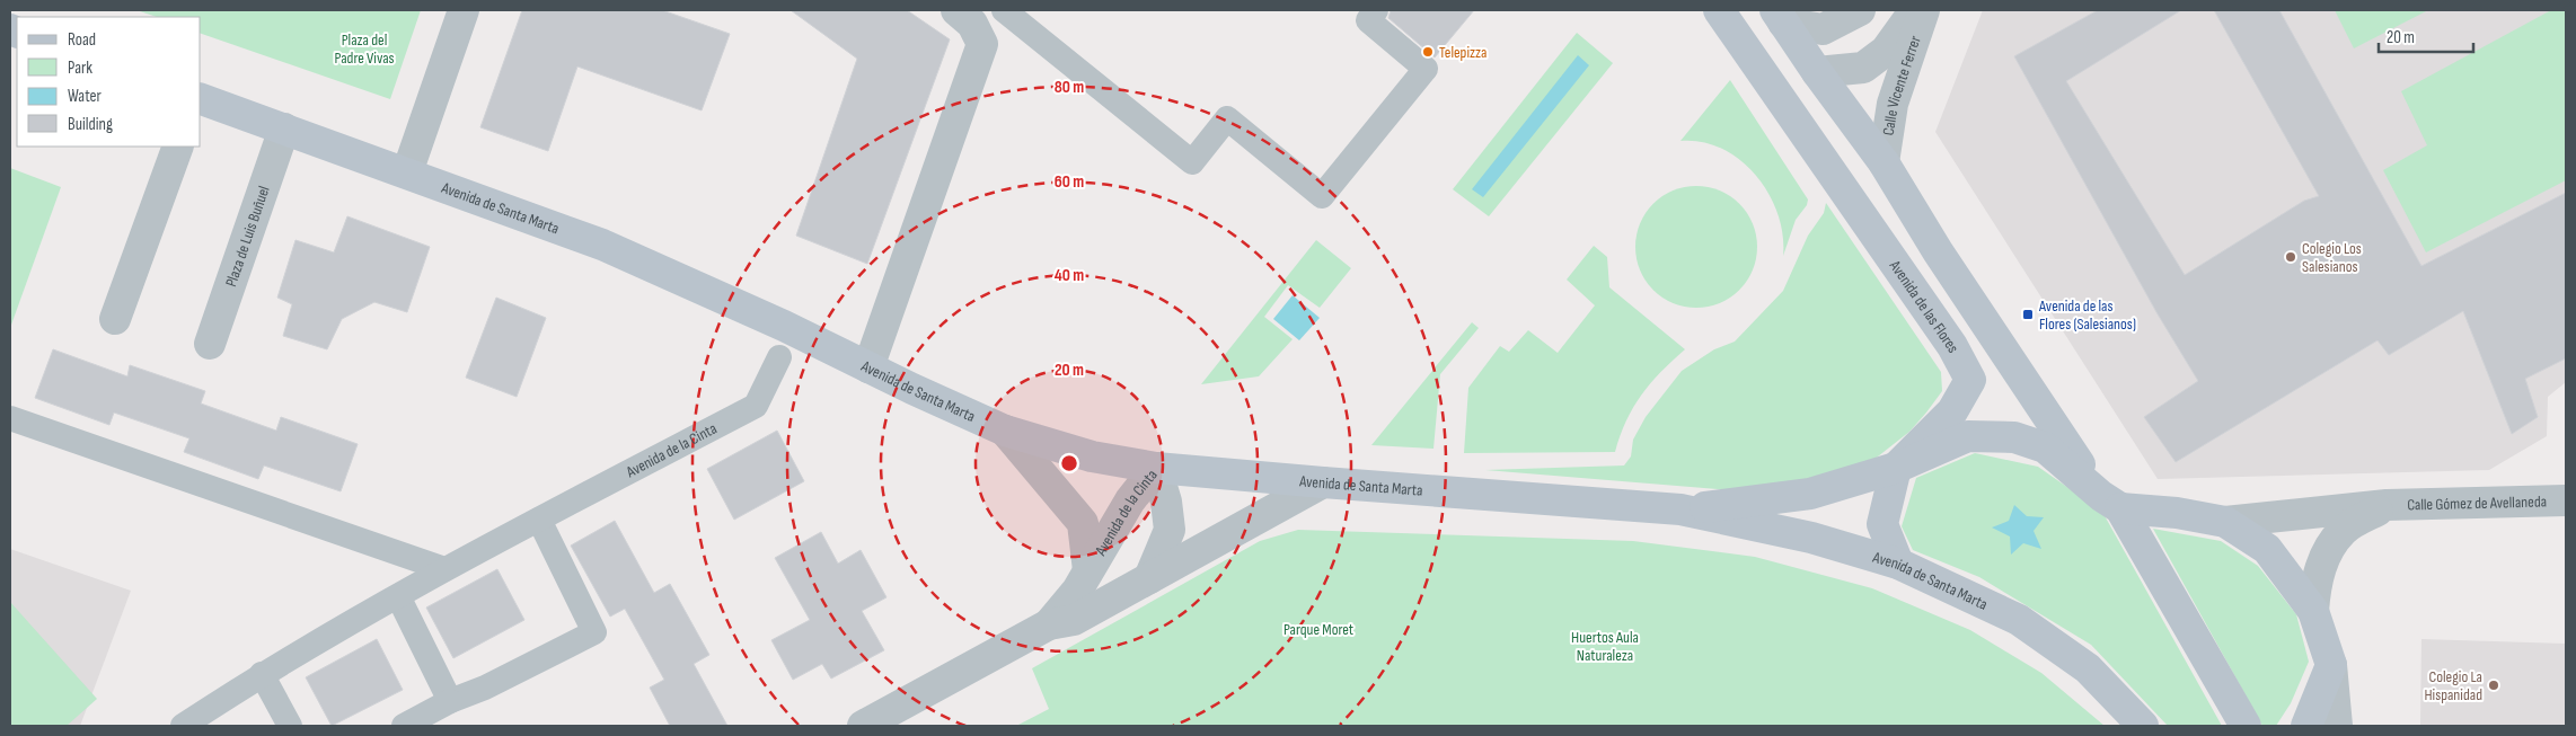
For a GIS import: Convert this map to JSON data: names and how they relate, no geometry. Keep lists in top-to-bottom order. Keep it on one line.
{"streets":{"main road":["Avenida de Santa Marta","Avenida de las Flores"],"street":["Calle Vicente Ferrer","Plaza de Luis Buñuel","Avenida de la Cinta","Calle Gómez de Avellaneda"]},"crossings":[["Calle Vicente Ferrer","Avenida de las Flores"],["Avenida de Santa Marta","Plaza de Luis Buñuel"],["Avenida de Santa Marta","Avenida de las Flores"],["Avenida de Santa Marta","Avenida de la Cinta"]],"parks":["Plaza del Padre Vivas","Parque Moret","Huertos Aula Naturaleza"],"places":{"other":["Telepizza","Colegio Los Salesianos","Colegio La Hispanidad"],"transit":["Avenida de las Flores (Salesianos)"]},"legend":["Road","Park","Water","Building"],"scale_bar":"20 m","rings":["80 m","60 m","40 m","20 m"]}
